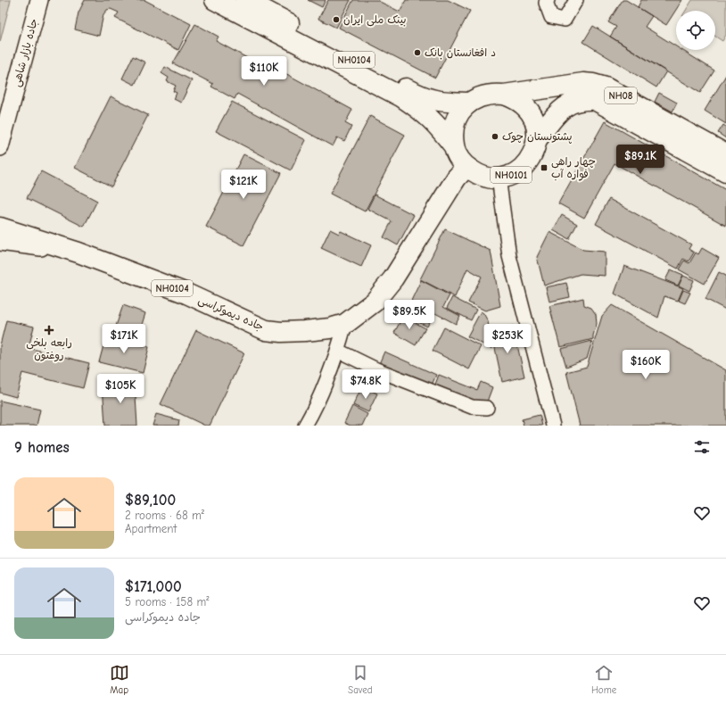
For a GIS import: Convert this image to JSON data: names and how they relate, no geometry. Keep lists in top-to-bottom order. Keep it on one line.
{"streets":{"highway":["NH0104","NH08","NH0101","جاده دیموکراسی"],"main road":["جاده بازار شاهی"]},"crossings":[["NH0104","NH08"],["NH0104","NH0101"],["NH0104","جاده دیموکراسی"],["NH08","NH0101"]],"places":{"other":["بینک ملی ایران","د افغانستان بانک","پشتونستان چوک"],"transit":["چهار راهی فواره آب"],"health":["رابعه بلخی روغتون"]},"page":{"price":["$110K","$89.1K","$121K","$89.5K","$171K","$253K","$160K","$74.8K","$105K"],"heading":"9 homes","list":[{"name":"$89,100","note":"2 rooms · 68 m² · Apartment"},{"name":"$171,000","note":"5 rooms · 158 m² · جاده دیموکراسی"}],"tabs":["Map","Saved","Home"]}}
